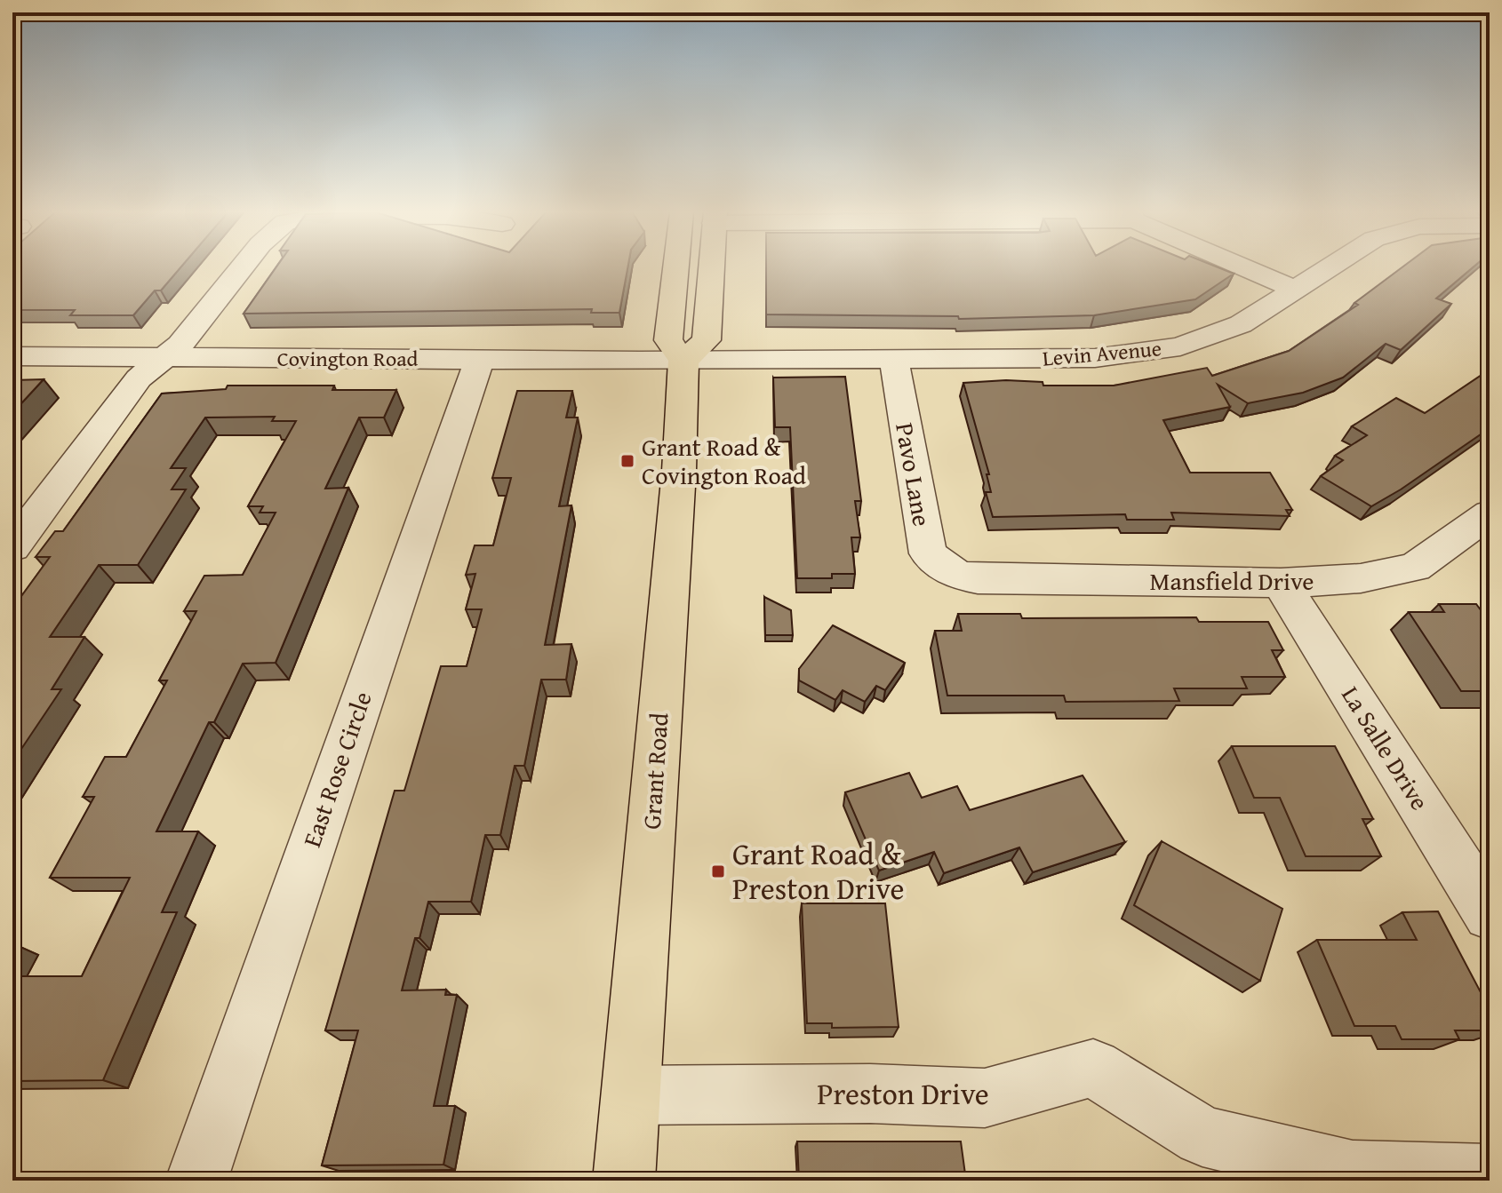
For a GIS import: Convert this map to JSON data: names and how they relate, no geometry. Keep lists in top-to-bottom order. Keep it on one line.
{"streets":{"main road":["Grant Road"],"street":["Levin Avenue","Covington Road","Pavo Lane","Mansfield Drive","La Salle Drive","East Rose Circle","Preston Drive"]},"crossings":[["Levin Avenue","Covington Road"],["Levin Avenue","Pavo Lane"],["Levin Avenue","Grant Road"],["Covington Road","East Rose Circle"],["Covington Road","Grant Road"],["Pavo Lane","Mansfield Drive"],["Mansfield Drive","La Salle Drive"],["Grant Road","Preston Drive"]],"places":{"transit":["Grant Road & Covington Road","Grant Road & Preston Drive"]}}
